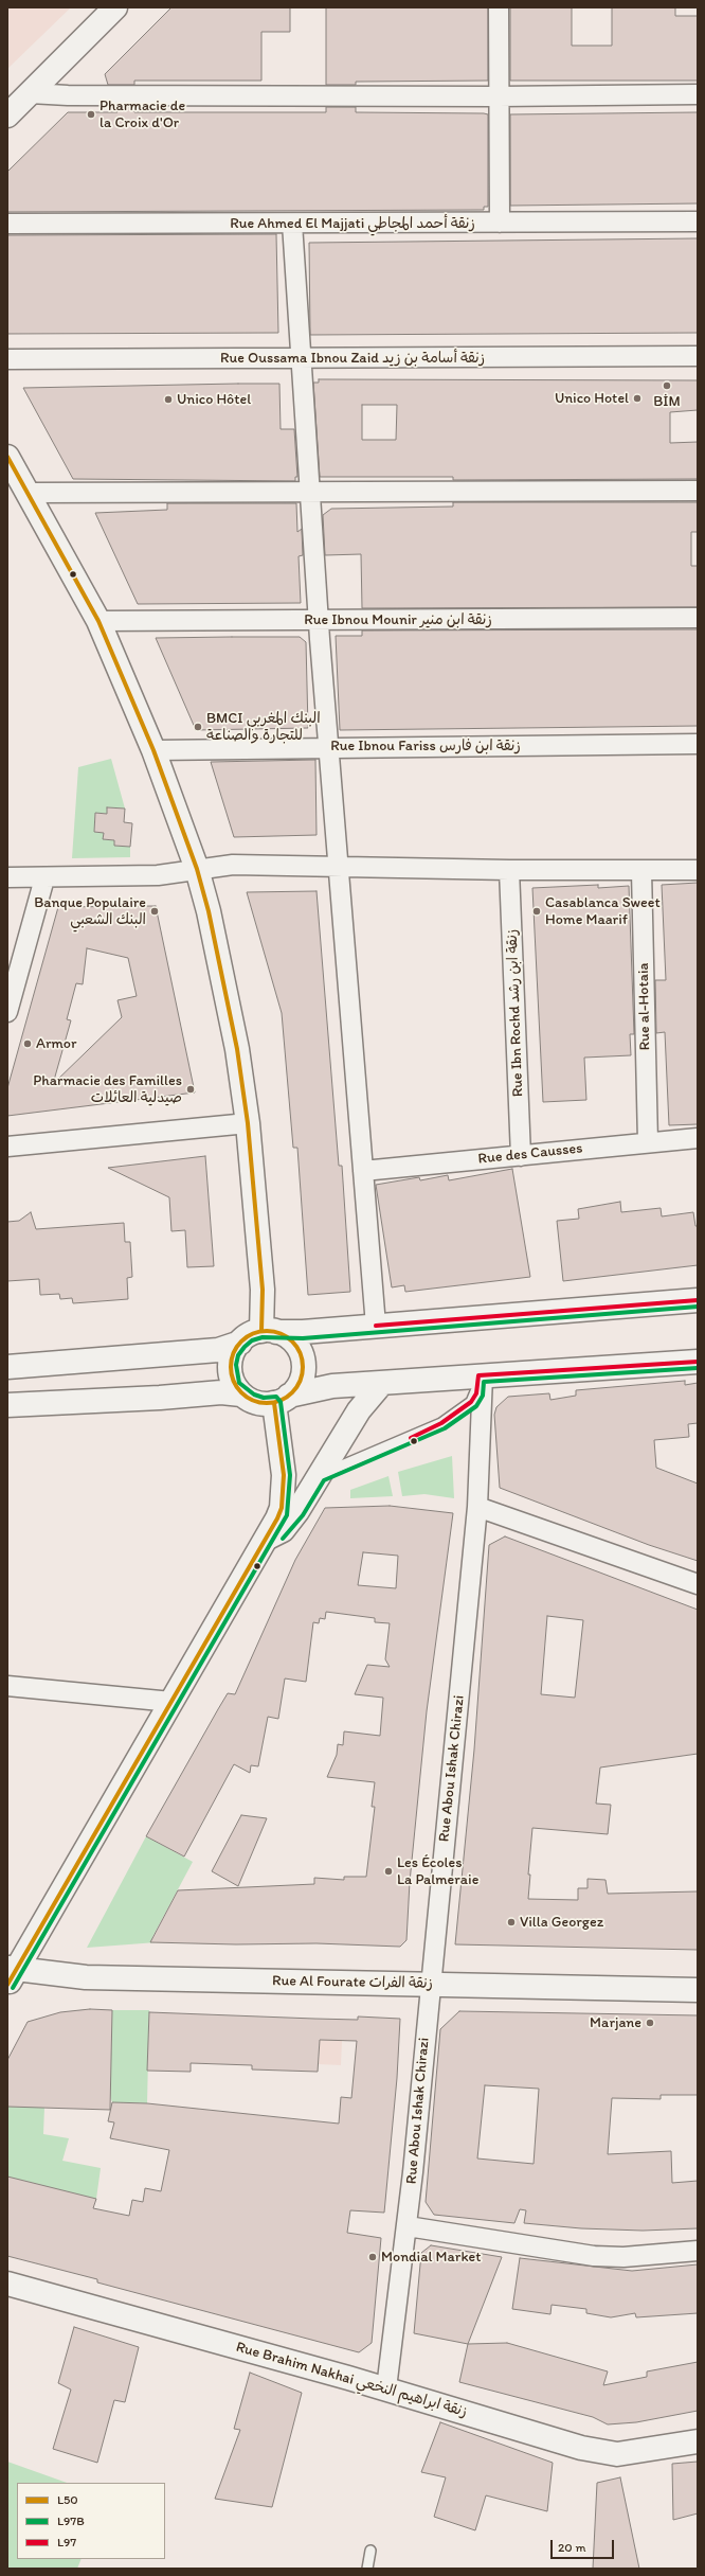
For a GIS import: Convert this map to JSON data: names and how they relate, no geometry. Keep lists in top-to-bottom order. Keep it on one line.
{"streets":{"street":["Rue Ahmed El Majjati زنقة أحمد المجاطي","Rue Oussama Ibnou Zaid زنقة أسامة بن زيد","Rue Ibnou Mounir زنقة ابن منير","Rue Ibnou Fariss زنقة ابن فارس","Rue al-Hotaia","Rue Ibn Rochd زنقة ابن رشد","Rue des Causses","Rue Abou Ishak Chirazi","Rue Al Fourate زنقة الفرات","Rue Brahim Nakhai زنقة ابراهيم النخعي"]},"crossings":[["Rue al-Hotaia","Rue des Causses"],["Rue Ibn Rochd زنقة ابن رشد","Rue des Causses"],["Rue Abou Ishak Chirazi","Rue Al Fourate زنقة الفرات"],["Rue Abou Ishak Chirazi","Rue Brahim Nakhai زنقة ابراهيم النخعي"]],"places":["Pharmacie de la Croix d'Or","BİM","Unico Hotel","Unico Hôtel","BMCI البنك المغربي للتجارة والصناعة","Banque Populaire البنك الشعبي","Casablanca Sweet Home Maarif","Armor","Pharmacie des Familles صيدلية العائلات","Les Écoles La Palmeraie","Villa Georgez","Marjane","Mondial Market"],"lines":["transit line L50","transit line L97","transit line L97B"],"legend":["L50","L97B","L97"],"scale_bar":"20 m"}
